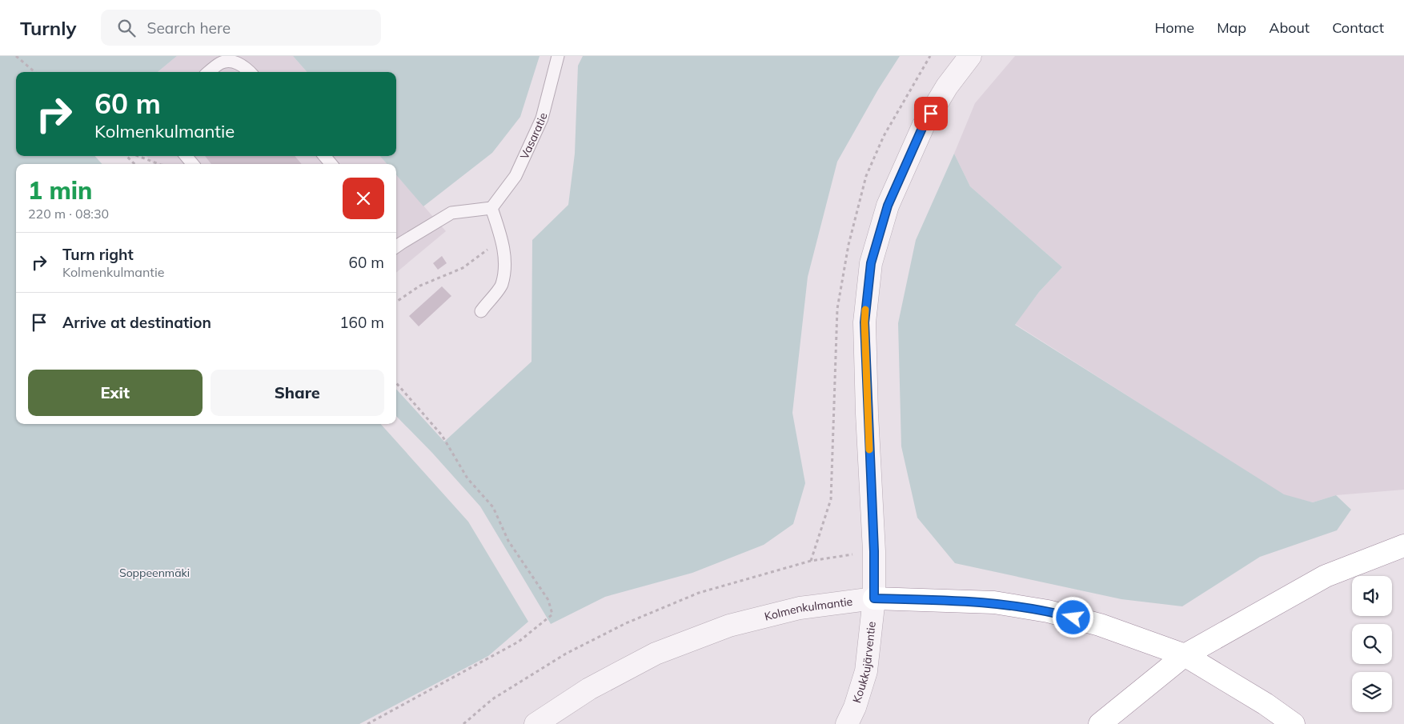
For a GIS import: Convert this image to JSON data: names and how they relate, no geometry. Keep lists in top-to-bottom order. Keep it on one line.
{"streets":{"street":["Kolmenkulmantie","Koukkujärventie"],"lane":["Vasaratie"]},"crossings":[["Kolmenkulmantie","Koukkujärventie"]],"parks":["Soppeenmäki"],"page":{"header":"Turnly","search":"Search here","nav":["Home","Map","About","Contact"],"turn":["60 m","Kolmenkulmantie"],"heading":["1 min","220 m · 08:30"],"list":[{"name":"Turn right","note":"Kolmenkulmantie","value":"60 m"},{"name":"Arrive at destination","value":"160 m"}],"buttons":["Exit","Share"]}}
